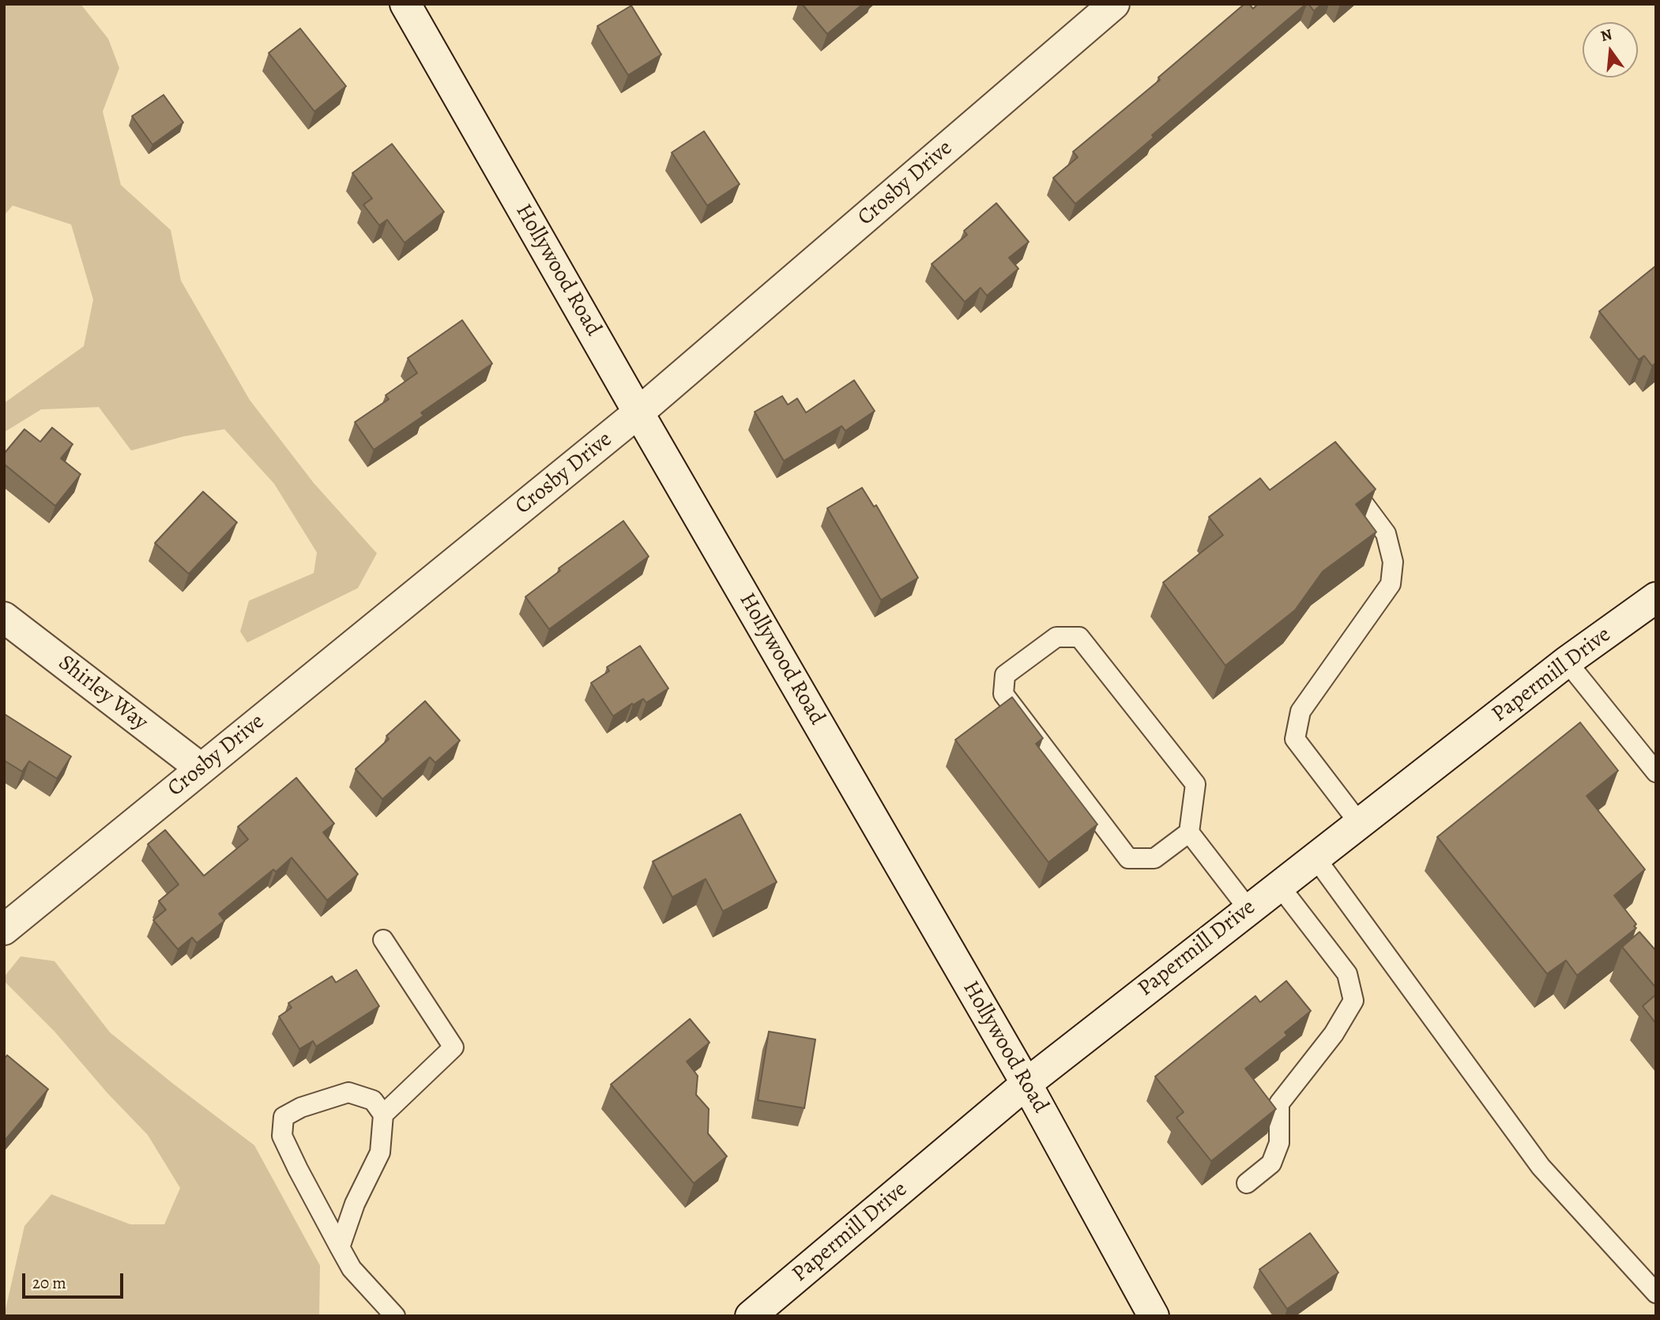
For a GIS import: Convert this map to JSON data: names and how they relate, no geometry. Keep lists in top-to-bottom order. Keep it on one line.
{"streets":{"street":["Crosby Drive","Hollywood Road","Papermill Drive","Shirley Way"]},"crossings":[["Crosby Drive","Hollywood Road"],["Crosby Drive","Shirley Way"],["Hollywood Road","Papermill Drive"]],"scale_bar":"20 m","north":"top"}
